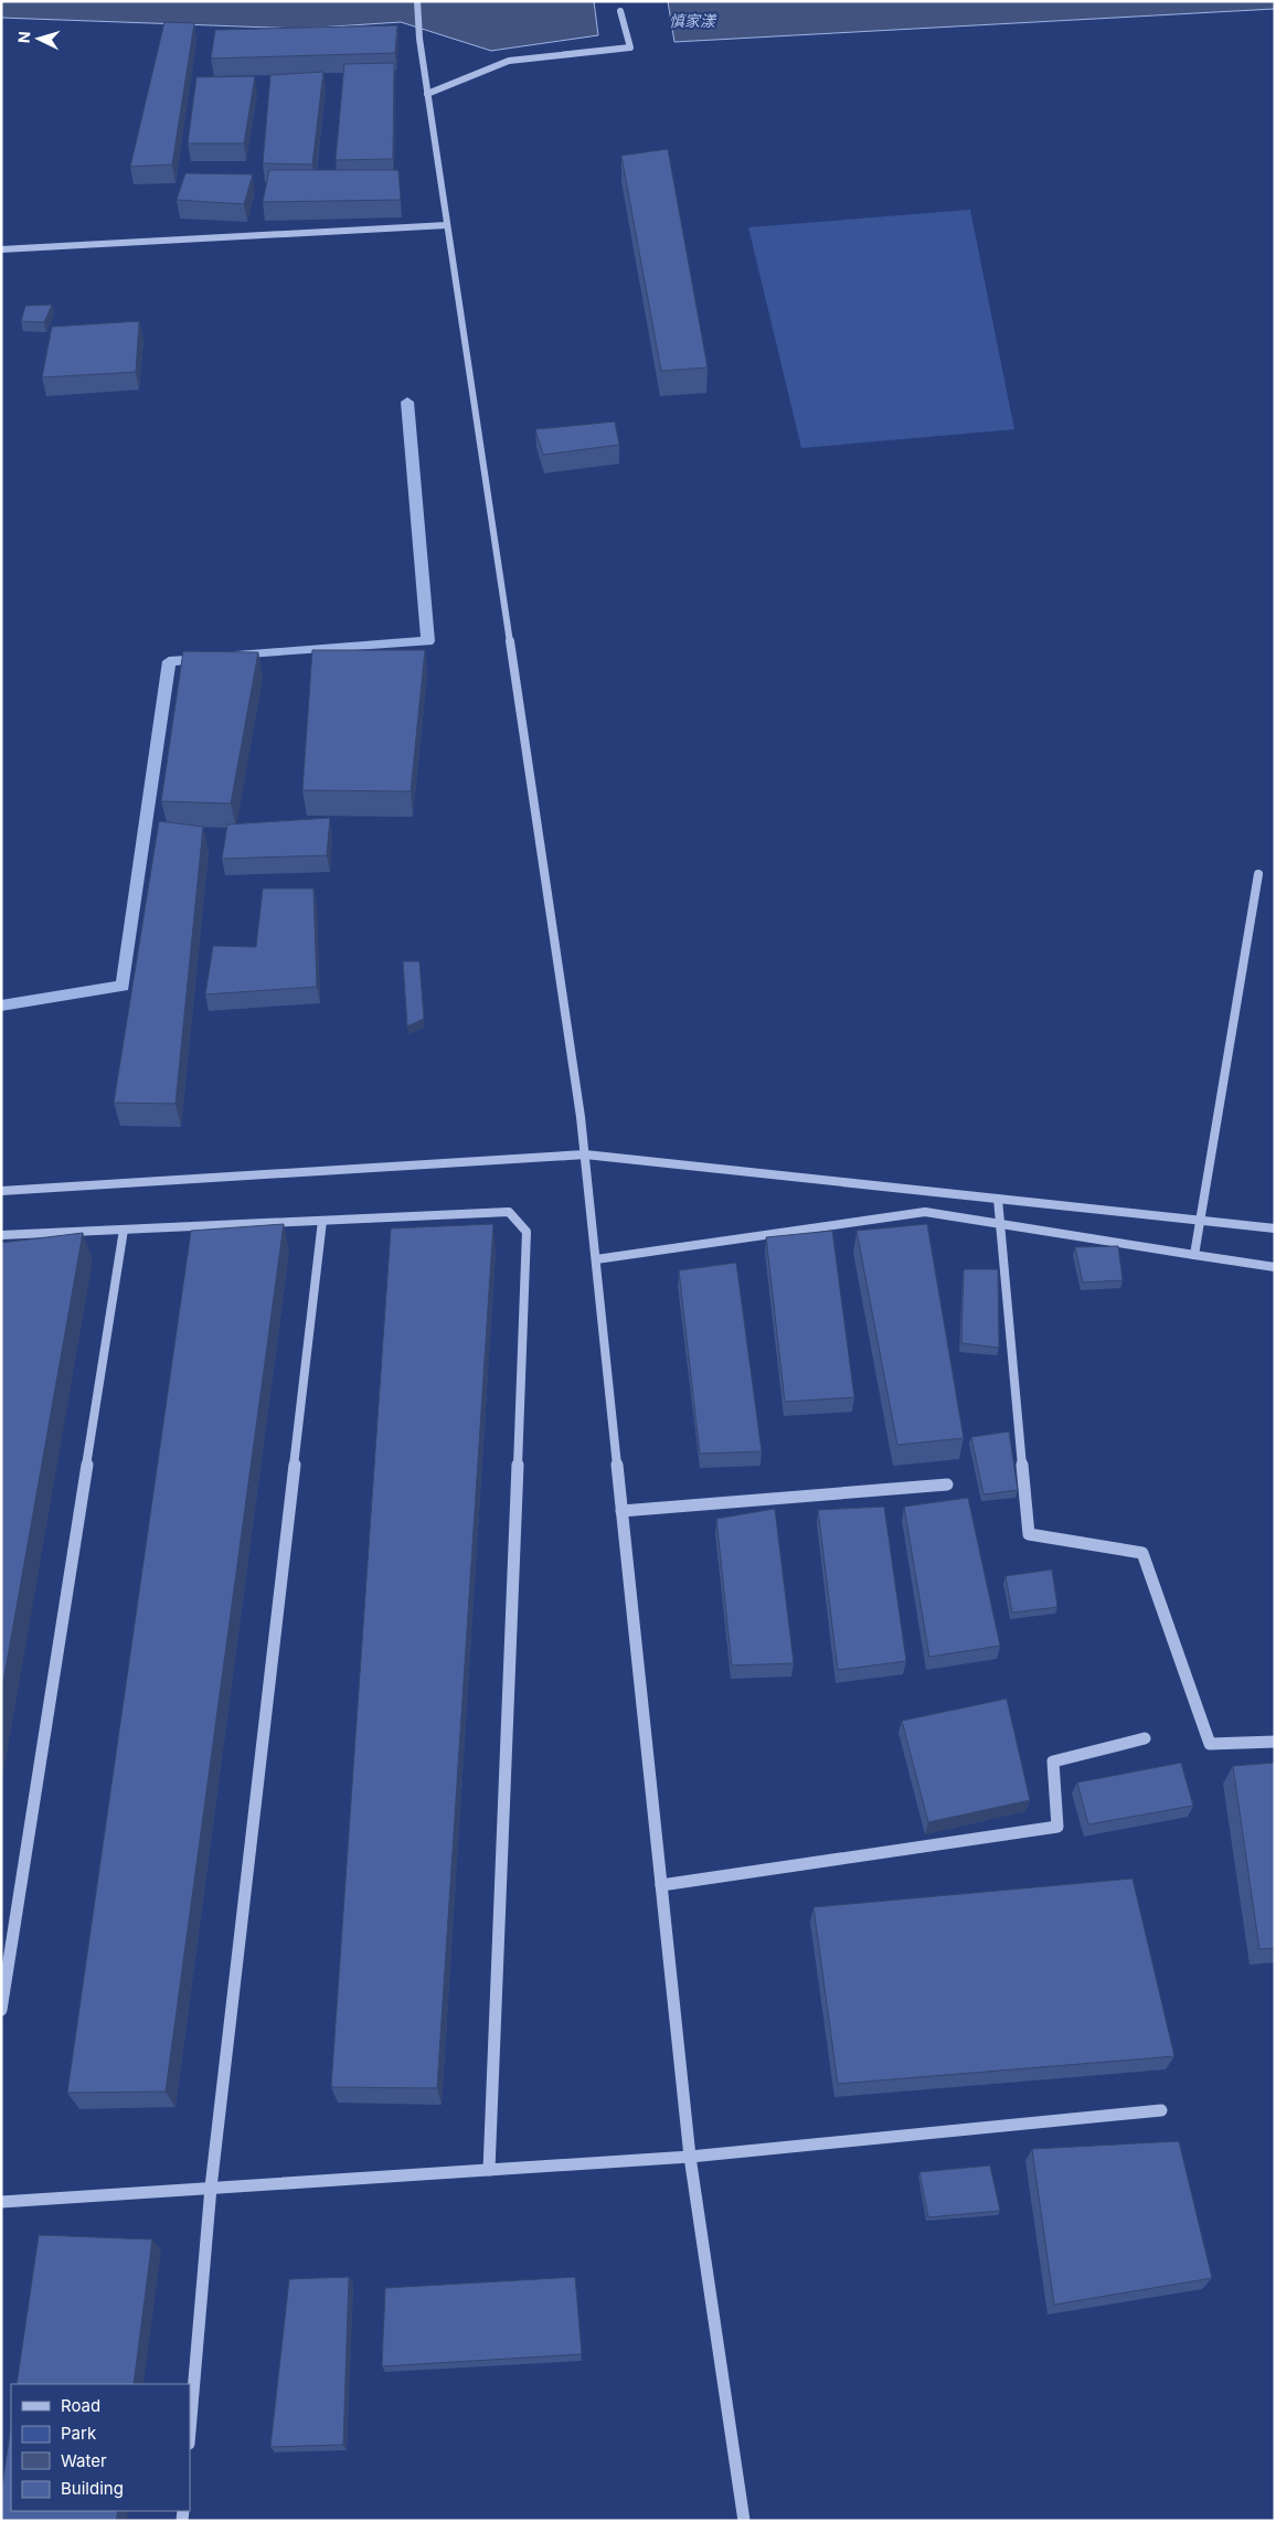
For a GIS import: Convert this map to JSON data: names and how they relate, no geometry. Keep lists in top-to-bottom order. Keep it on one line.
{"water":["慎家漾"],"legend":["Road","Park","Water","Building"],"north":"left"}
